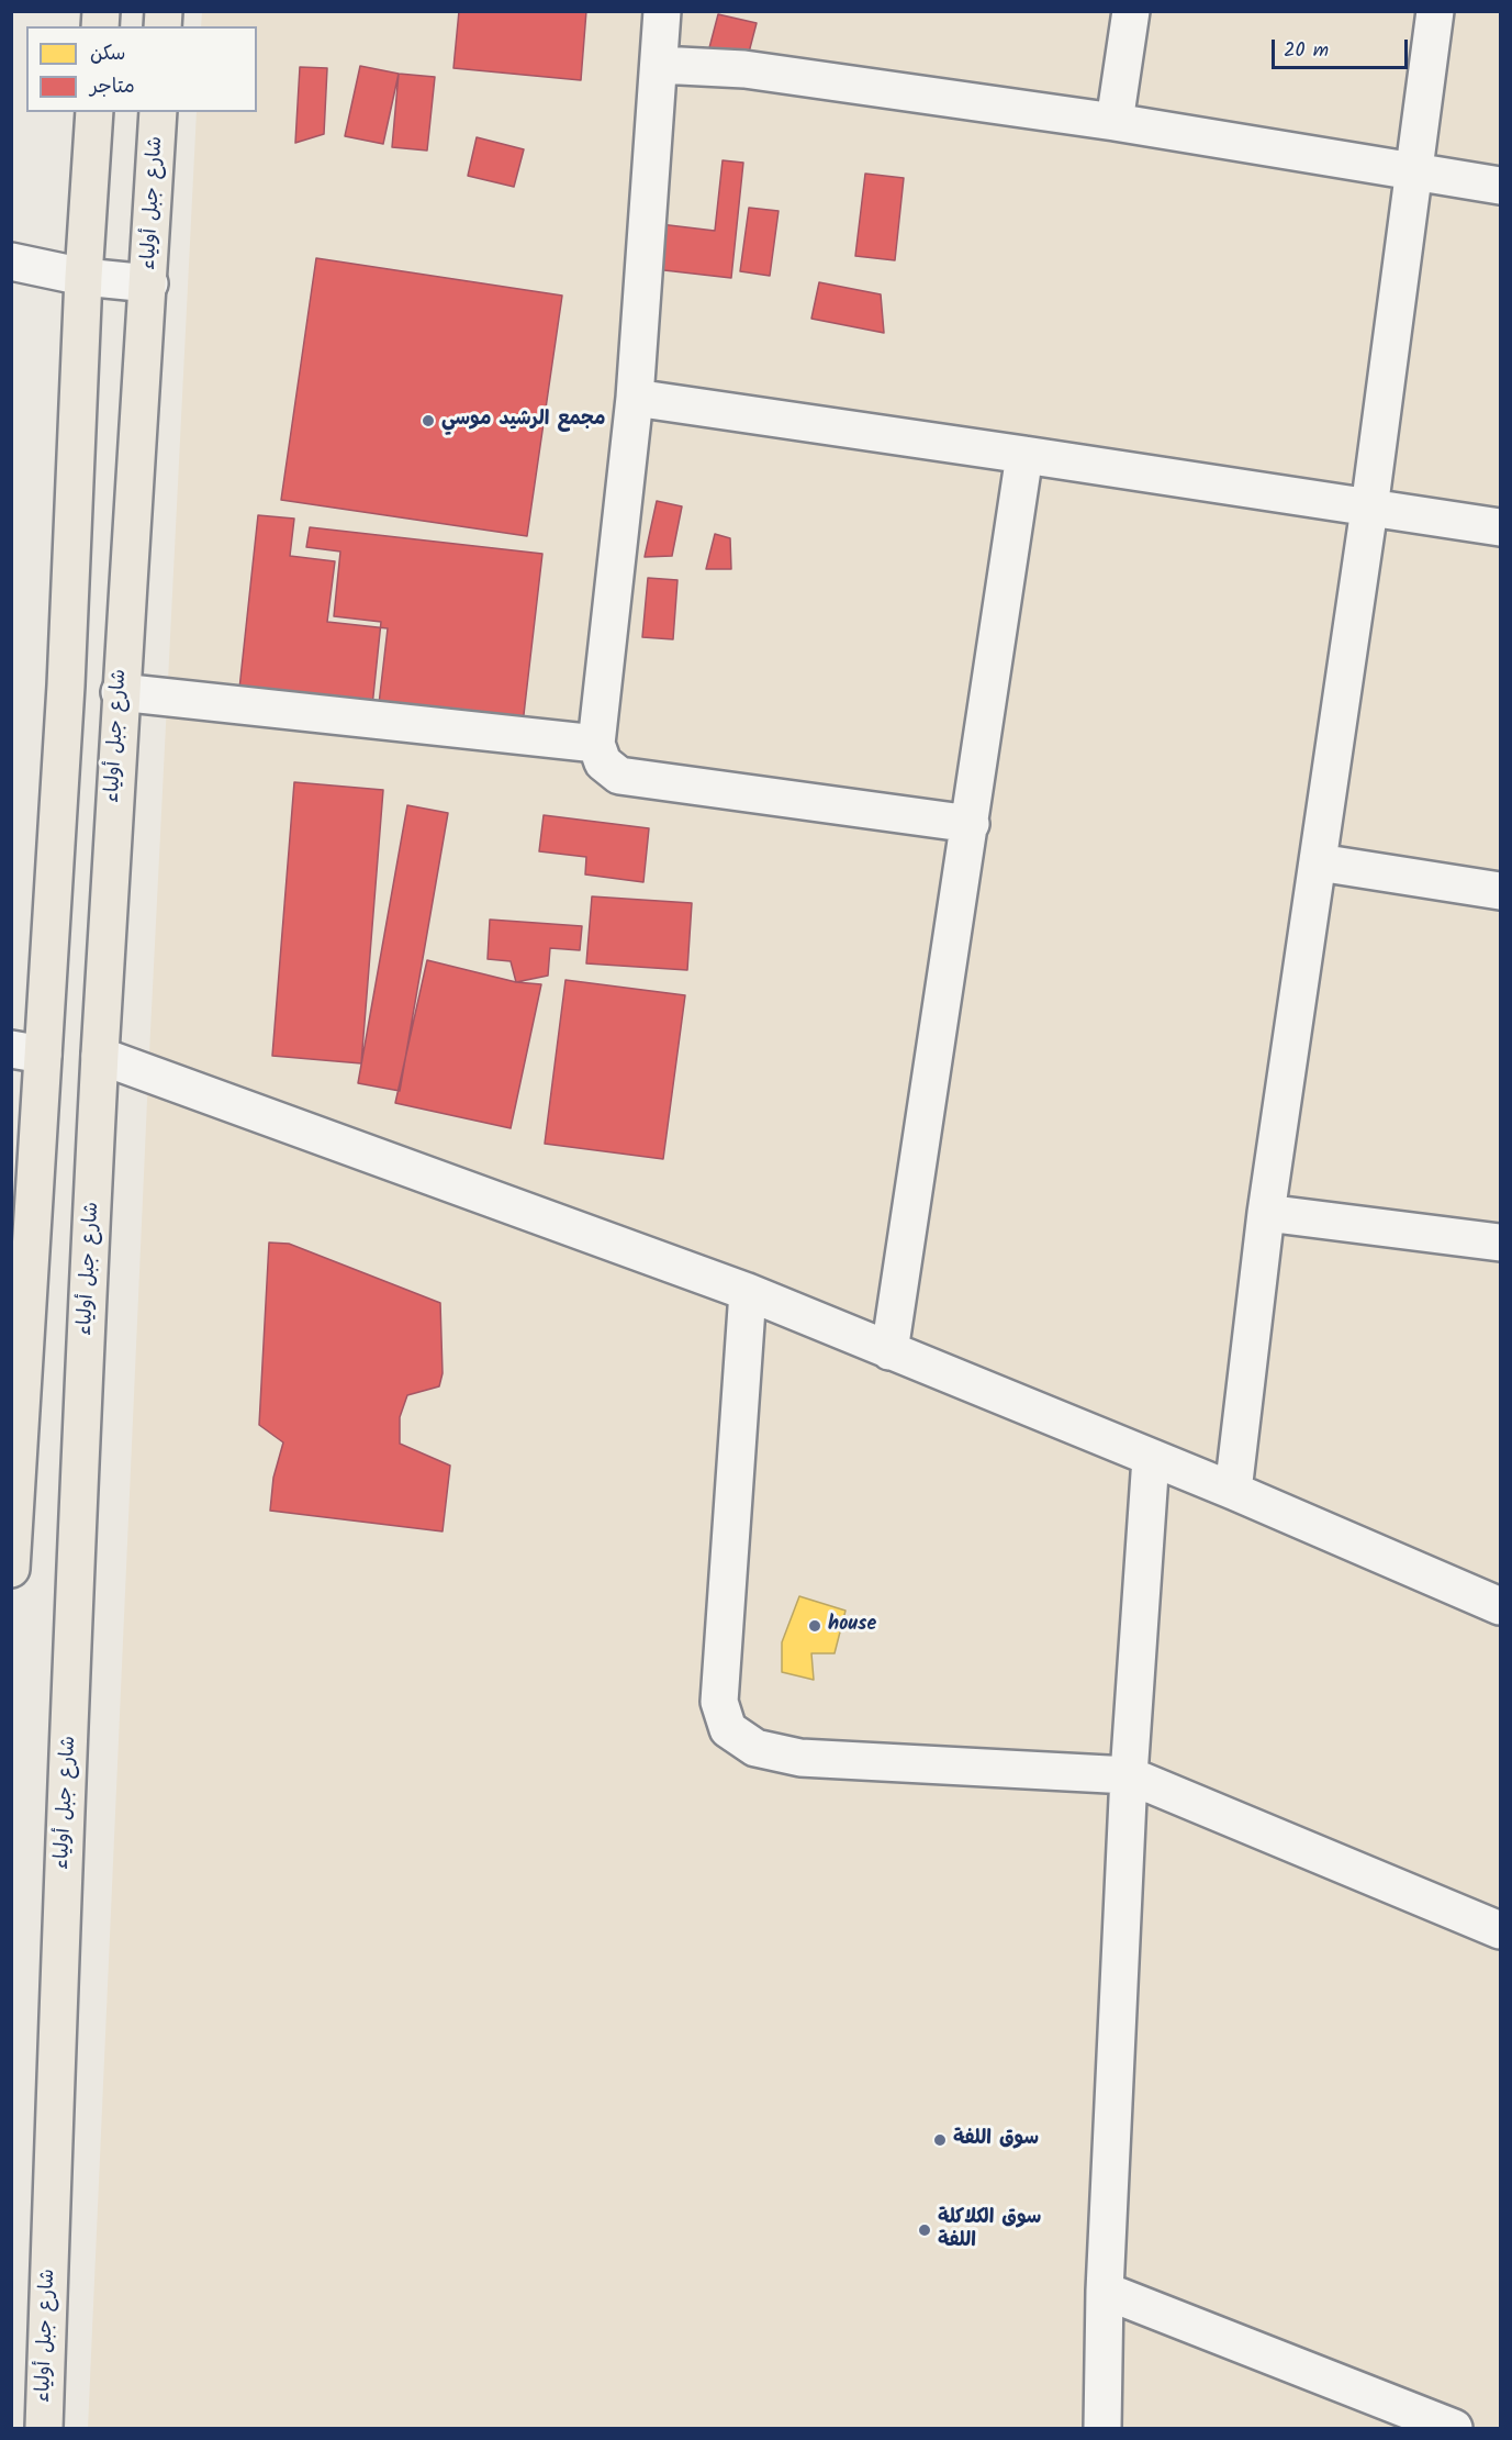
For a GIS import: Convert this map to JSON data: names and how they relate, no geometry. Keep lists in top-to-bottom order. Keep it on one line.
{"streets":{"main road":["شارع جبل أولياء"]},"places":["مجمع الرشيد موسي","house","سوق اللفة","سوق الكلاكلة اللفة"],"legend":["سكن","متاجر"],"scale_bar":"20 m"}
